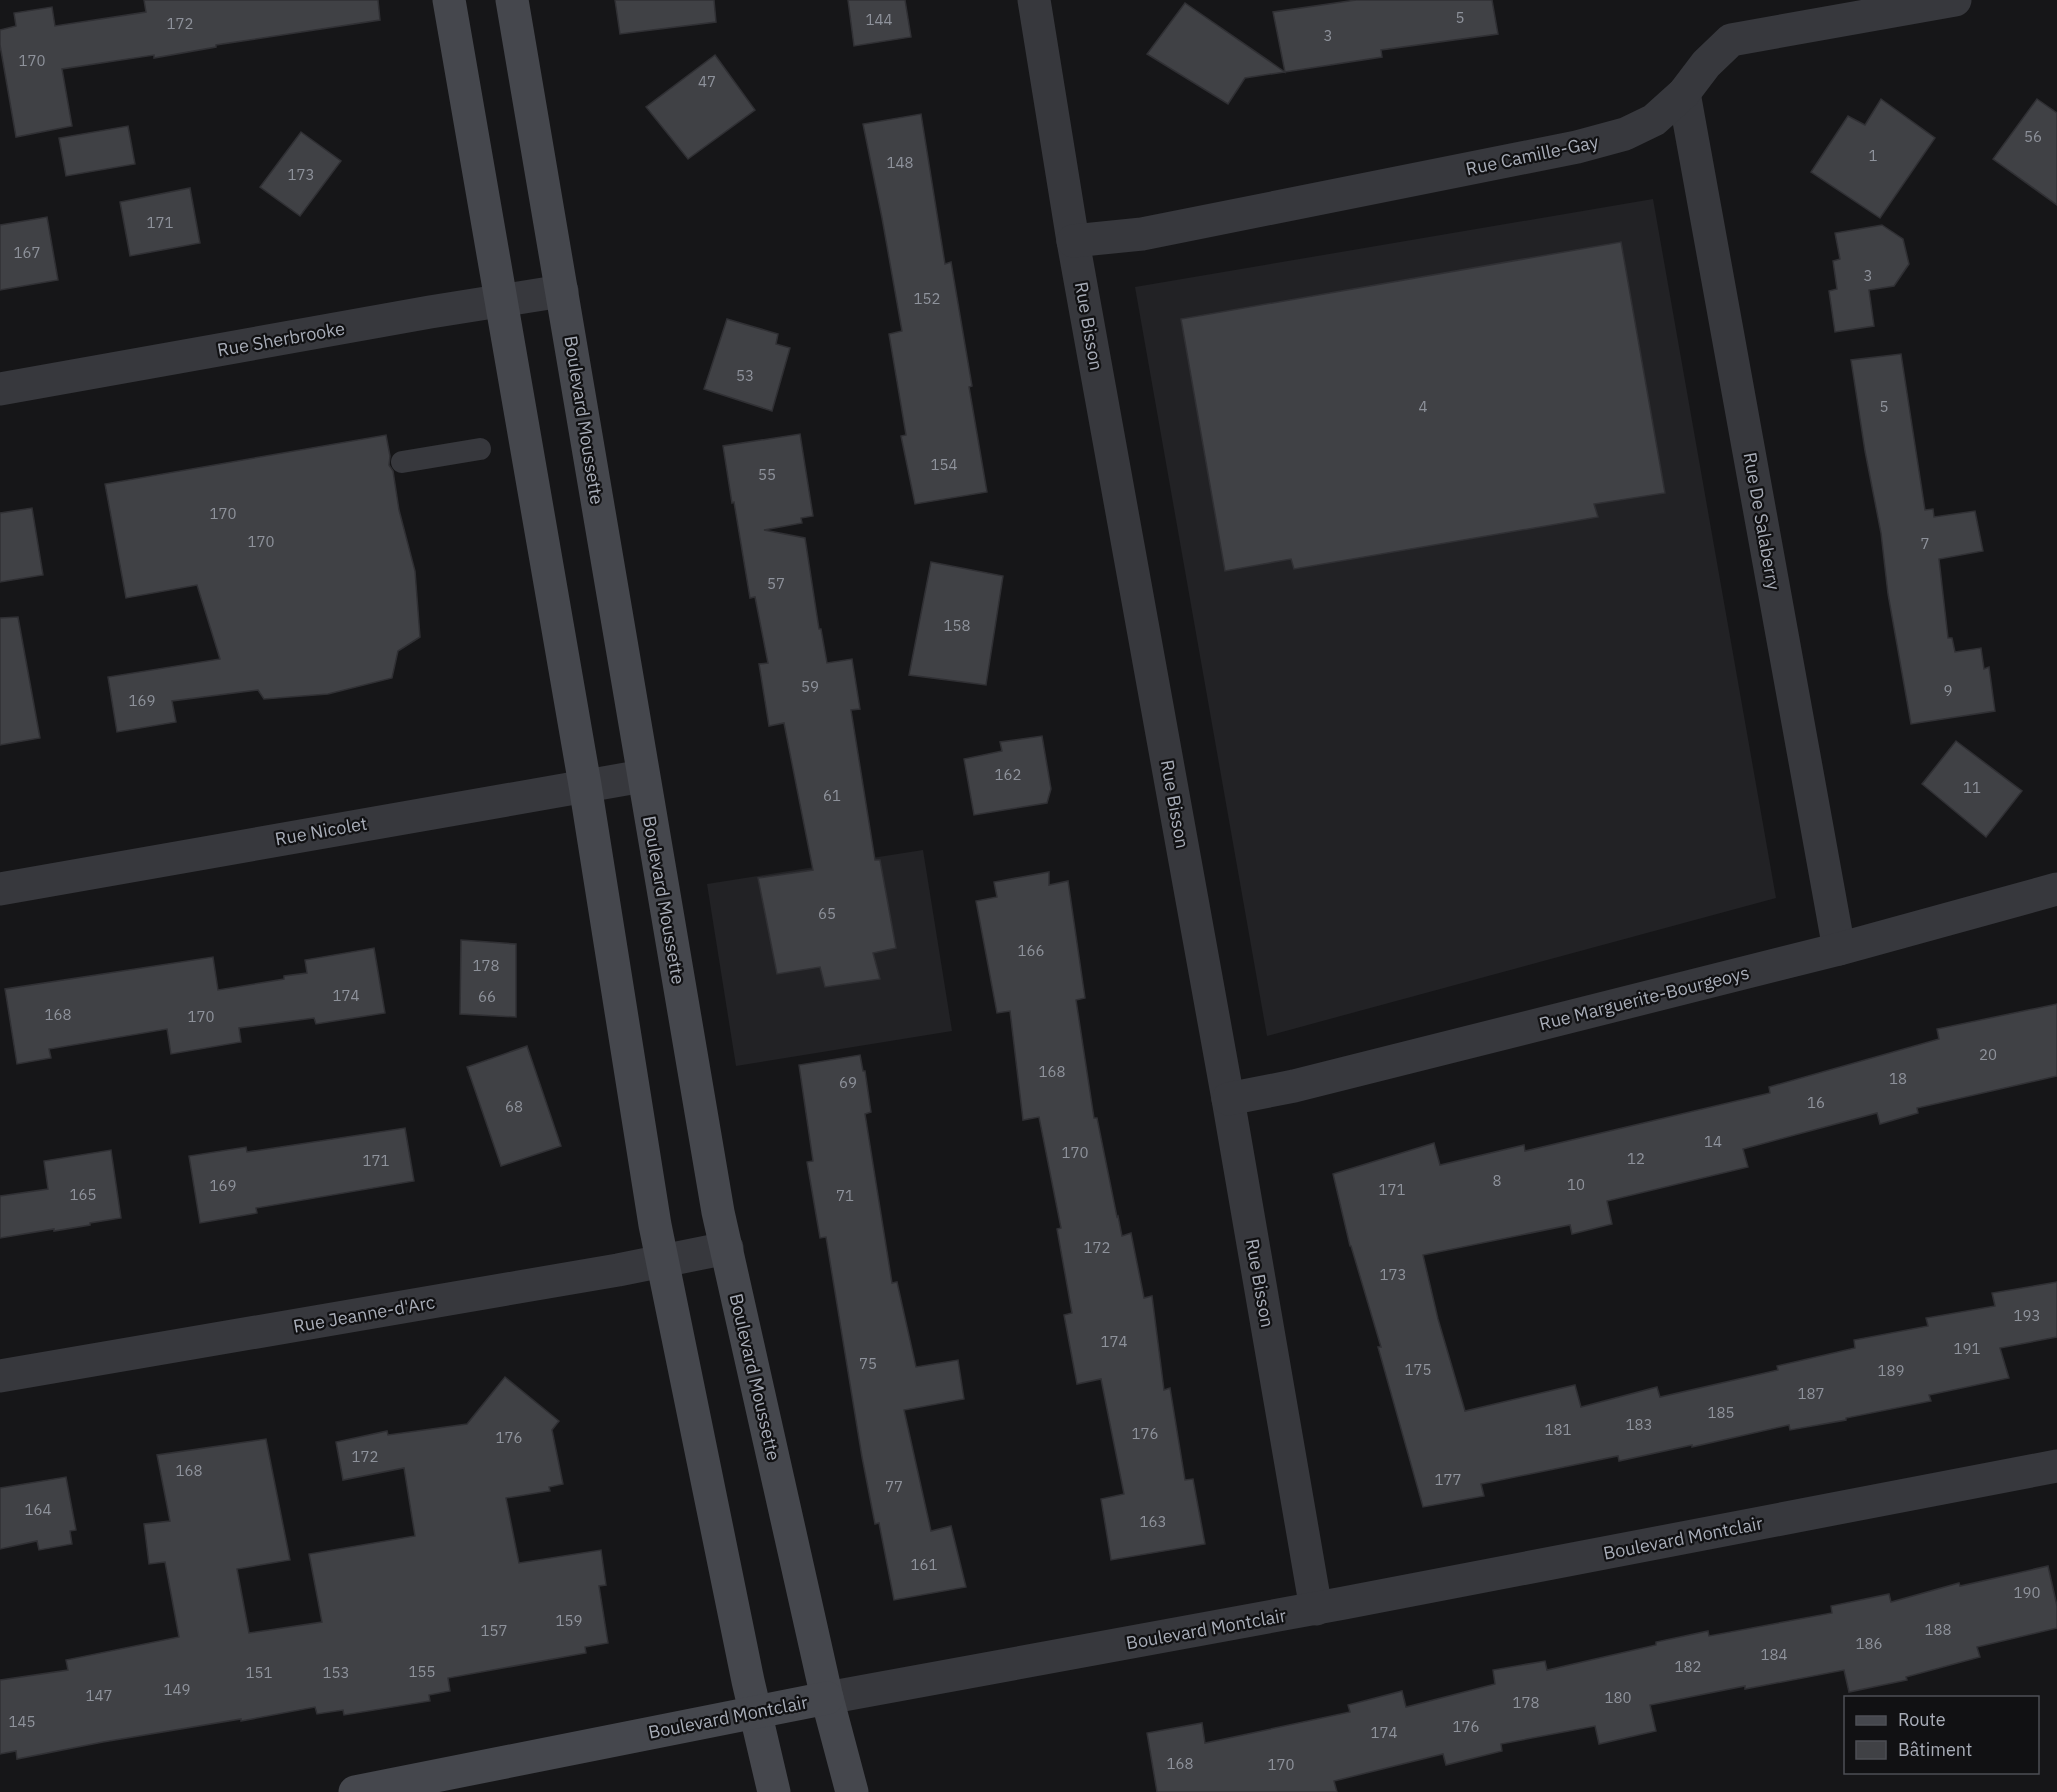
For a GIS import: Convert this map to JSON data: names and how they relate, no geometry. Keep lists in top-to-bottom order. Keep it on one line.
{"streets":{"street":["Rue Camille-Gay","Rue Bisson","Rue Sherbrooke","Boulevard Moussette","Rue De Salaberry","Rue Nicolet","Rue Marguerite-Bourgeoys","Rue Jeanne-d'Arc","Boulevard Montclair"]},"crossings":[["Rue Camille-Gay","Rue Bisson"],["Rue Camille-Gay","Rue De Salaberry"],["Rue Bisson","Rue Marguerite-Bourgeoys"],["Rue Bisson","Boulevard Montclair"],["Rue Sherbrooke","Boulevard Moussette"],["Boulevard Moussette","Rue Nicolet"],["Boulevard Moussette","Rue Jeanne-d'Arc"],["Boulevard Moussette","Boulevard Montclair"],["Rue De Salaberry","Rue Marguerite-Bourgeoys"]],"house_numbers":["5","144","172","3","170","47","56","1","148","173","171","167","3","152","53","4","5","154","55","170","170","7","57","158","59","9","169","162","11","61","65","166","178","174","66","168","170","20","168","18","69","16","68","14","170","12","171","8","10","169","171","165","71","172","173","193","174","191","75","175","189","187","185","183","181","176","176","172","168","177","77","164","163","161","190","159","188","157","186","184","182","155","151","153","149","147","180","178","145","176","174","168","170"],"legend":["Route","Bâtiment"]}
